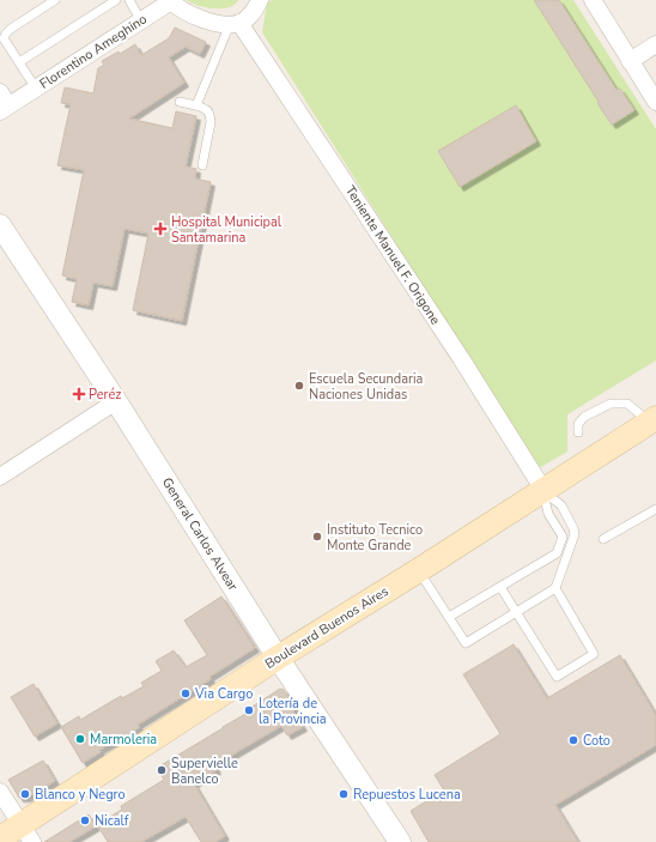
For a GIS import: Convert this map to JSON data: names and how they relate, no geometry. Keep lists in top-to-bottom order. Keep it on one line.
{"streets":{"main road":["Boulevard Buenos Aires"],"street":["Florentino Ameghino","Teniente Manuel F. Origone","General Carlos Alvear"]},"crossings":[["Florentino Ameghino","Teniente Manuel F. Origone"],["Teniente Manuel F. Origone","Boulevard Buenos Aires"],["General Carlos Alvear","Boulevard Buenos Aires"]],"places":{"health":["Hospital Municipal Santamarina","Peréz"],"other":["Escuela Secundaria Naciones Unidas","Instituto Tecnico Monte Grande","Via Cargo","Lotería de la Provincia","Marmoleria","Coto","Supervielle Banelco","Blanco y Negro","Repuestos Lucena","Nicalf"]}}
